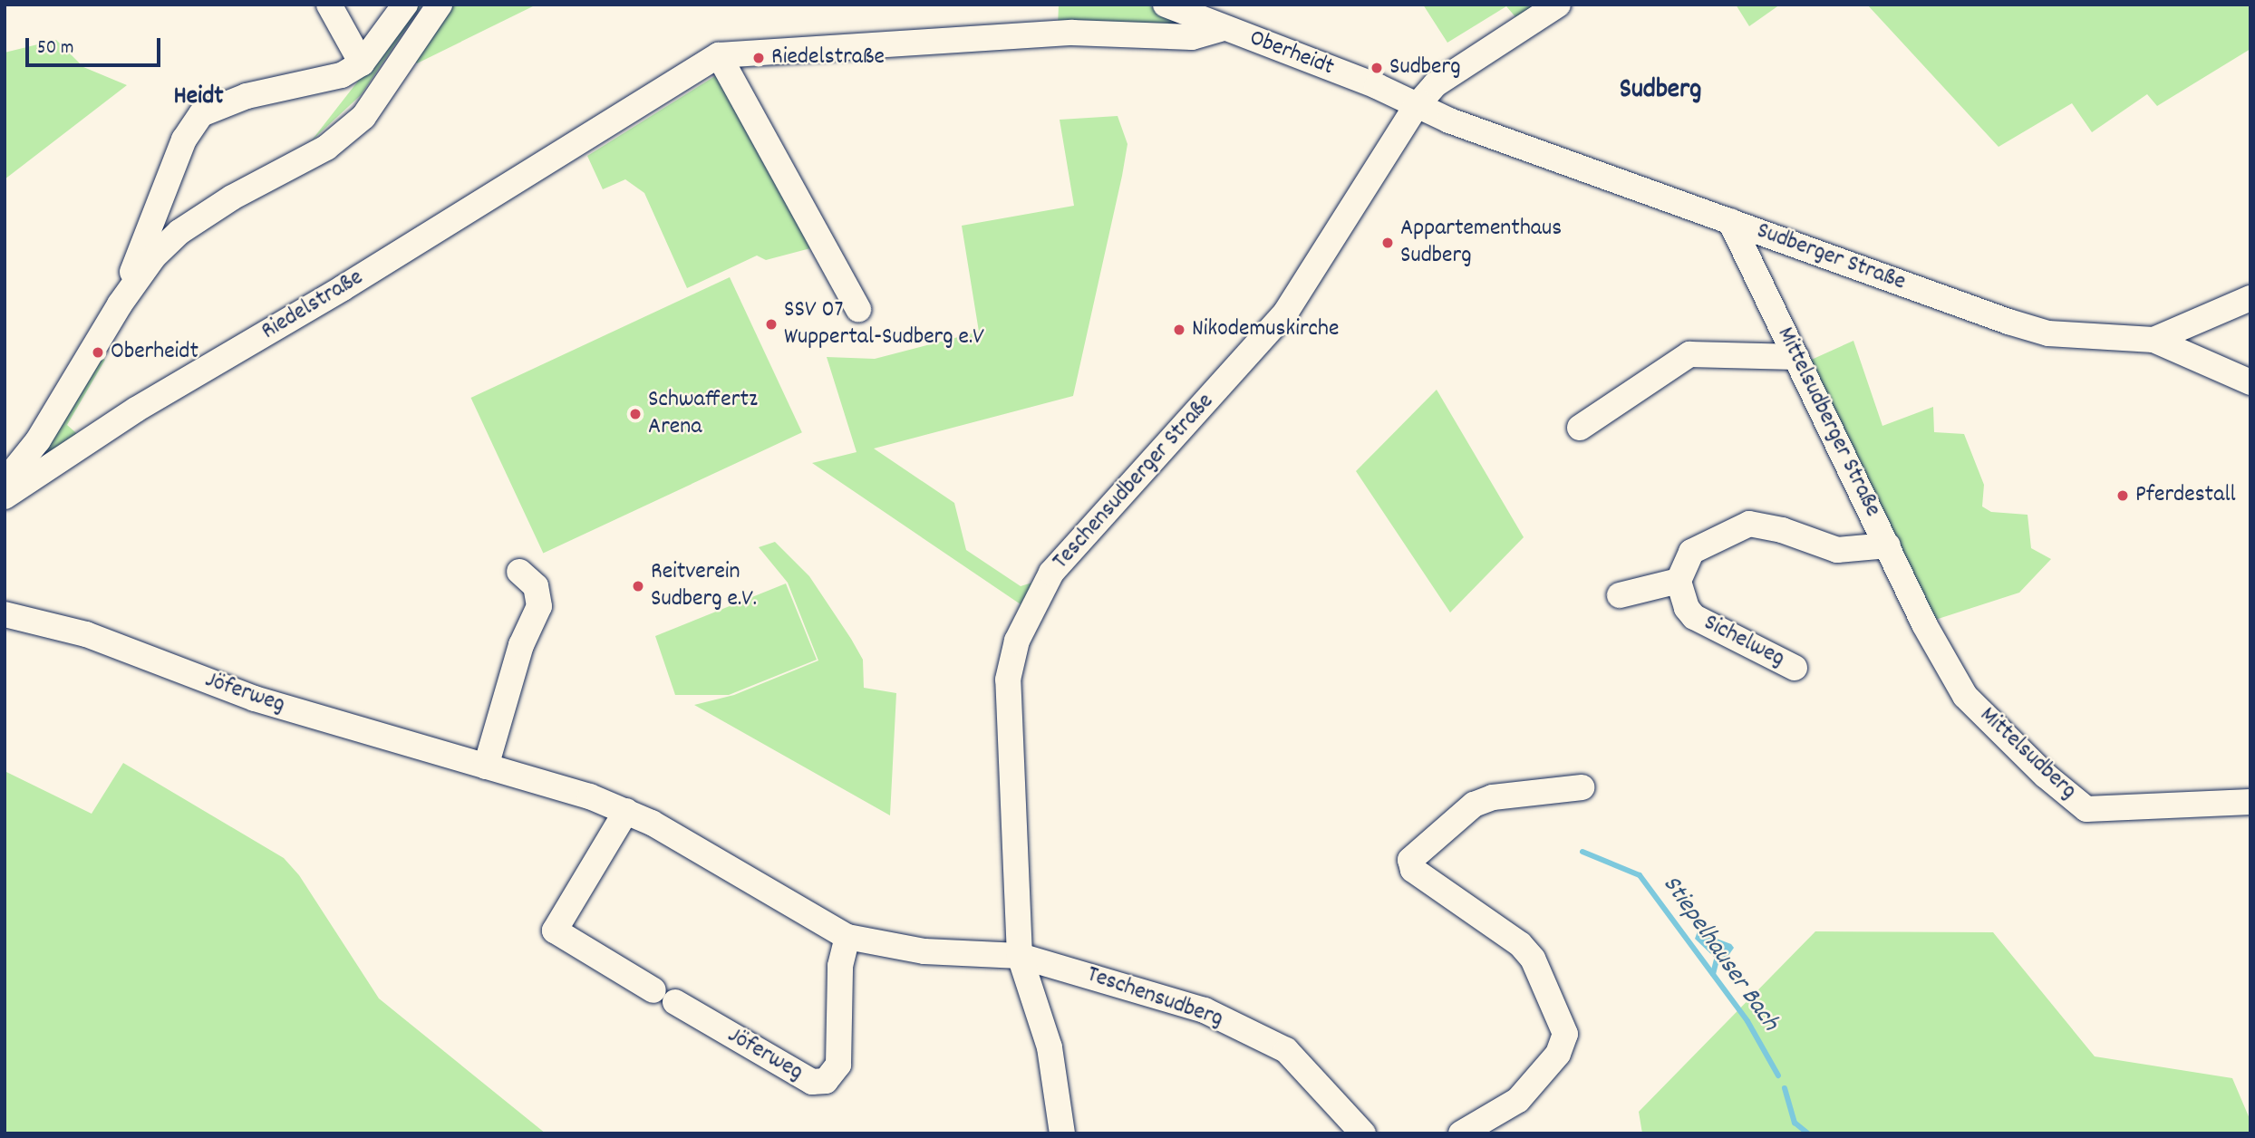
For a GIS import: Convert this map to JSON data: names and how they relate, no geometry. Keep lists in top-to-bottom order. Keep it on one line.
{"streets":{"street":["Oberheidt","Sudberger Straße","Riedelstraße","Mittelsudberger Straße","Teschensudberger Straße","Sichelweg","Jöferweg","Mittelsudberg","Teschensudberg"]},"crossings":[["Oberheidt","Sudberger Straße"],["Oberheidt","Riedelstraße"],["Oberheidt","Teschensudberger Straße"],["Sudberger Straße","Mittelsudberger Straße"],["Sudberger Straße","Teschensudberger Straße"],["Mittelsudberger Straße","Mittelsudberg"],["Teschensudberger Straße","Jöferweg"],["Teschensudberger Straße","Teschensudberg"],["Jöferweg","Teschensudberg"]],"districts":["Sudberg","Heidt"],"water":["Stiepelhauser Bach"],"places":["Riedelstraße","Sudberg","Appartementhaus Sudberg","SSV 07 Wuppertal-Sudberg e.V","Nikodemuskirche","Oberheidt","Schwaffertz Arena","Pferdestall","Reitverein Sudberg e.V."],"scale_bar":"50 m"}
